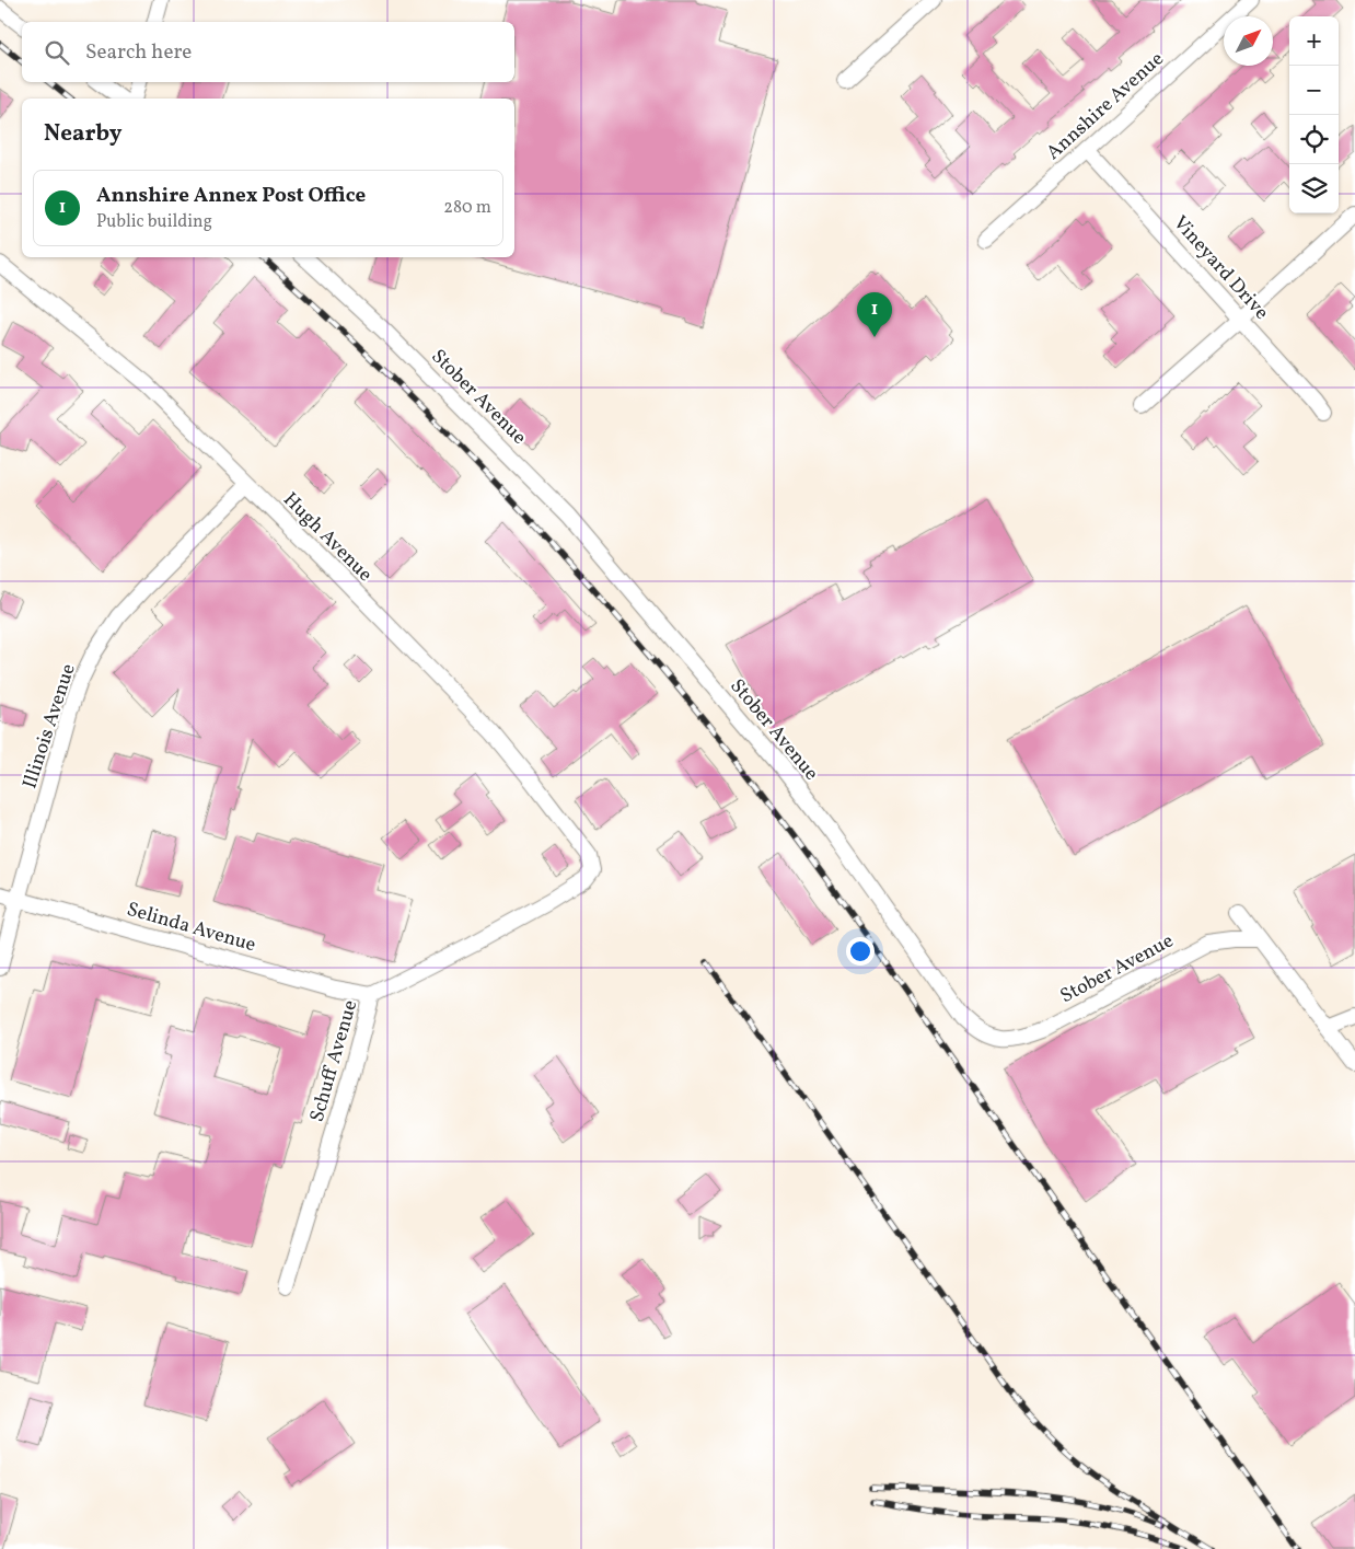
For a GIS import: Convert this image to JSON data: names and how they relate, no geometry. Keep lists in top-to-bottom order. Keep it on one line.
{"streets":{"street":["Annshire Avenue","Vineyard Drive","Stober Avenue","Hugh Avenue","Illinois Avenue","Selinda Avenue","Schuff Avenue"]},"crossings":[["Annshire Avenue","Vineyard Drive"],["Hugh Avenue","Illinois Avenue"],["Hugh Avenue","Schuff Avenue"],["Illinois Avenue","Selinda Avenue"],["Selinda Avenue","Schuff Avenue"]],"north":"top right","page":{"map_buttons":["+","−"],"search":"Search here","heading":"Nearby","list":[{"mark":"1","name":"Annshire Annex Post Office","note":"Public building","value":"280 m"}],"pins":"1"}}
